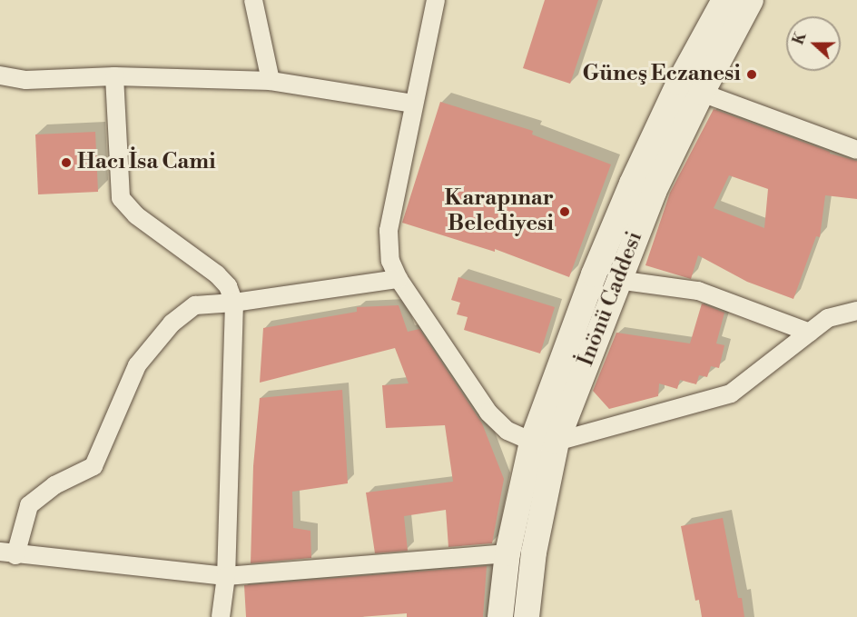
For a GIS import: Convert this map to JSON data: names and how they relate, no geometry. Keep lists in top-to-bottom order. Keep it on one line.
{"streets":{"main road":["İnönü Caddesi"]},"places":["Güneş Eczanesi","Hacı İsa Cami","Karapınar Belediyesi"],"north":"left"}
